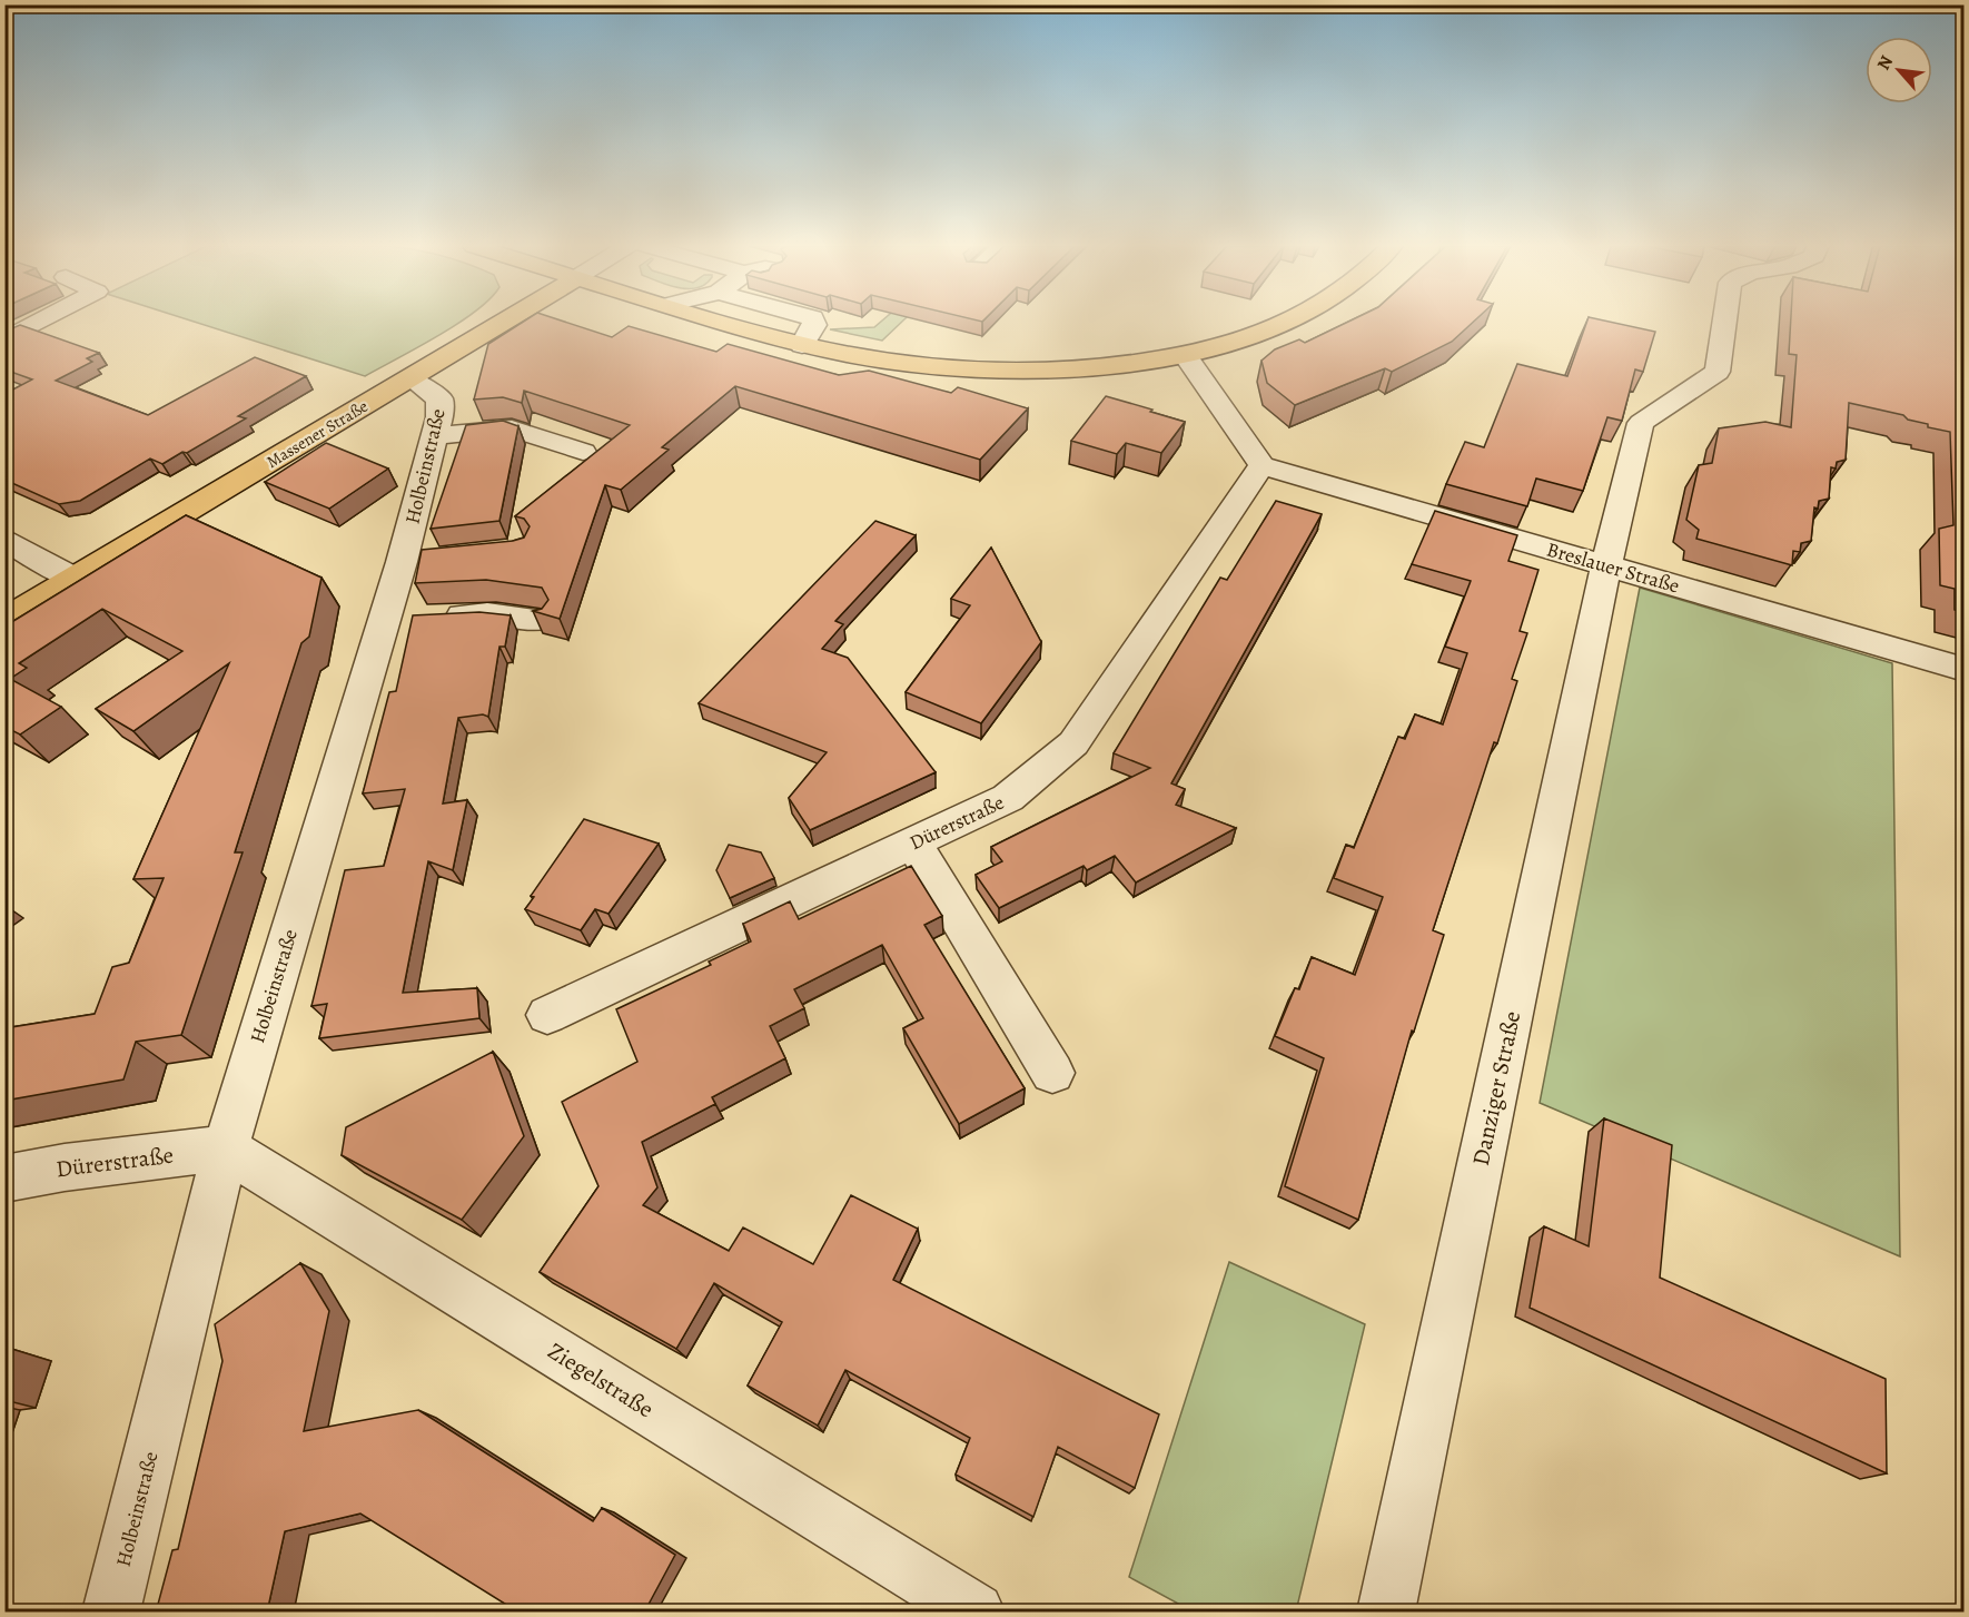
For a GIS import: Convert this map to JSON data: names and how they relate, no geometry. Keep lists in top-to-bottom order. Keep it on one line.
{"streets":{"main road":["Massener Straße"],"street":["Holbeinstraße","Breslauer Straße","Dürerstraße","Danziger Straße","Ziegelstraße"]},"crossings":[["Massener Straße","Holbeinstraße"],["Holbeinstraße","Dürerstraße"],["Holbeinstraße","Ziegelstraße"],["Breslauer Straße","Dürerstraße"],["Breslauer Straße","Danziger Straße"],["Dürerstraße","Ziegelstraße"]],"north":"top left"}
